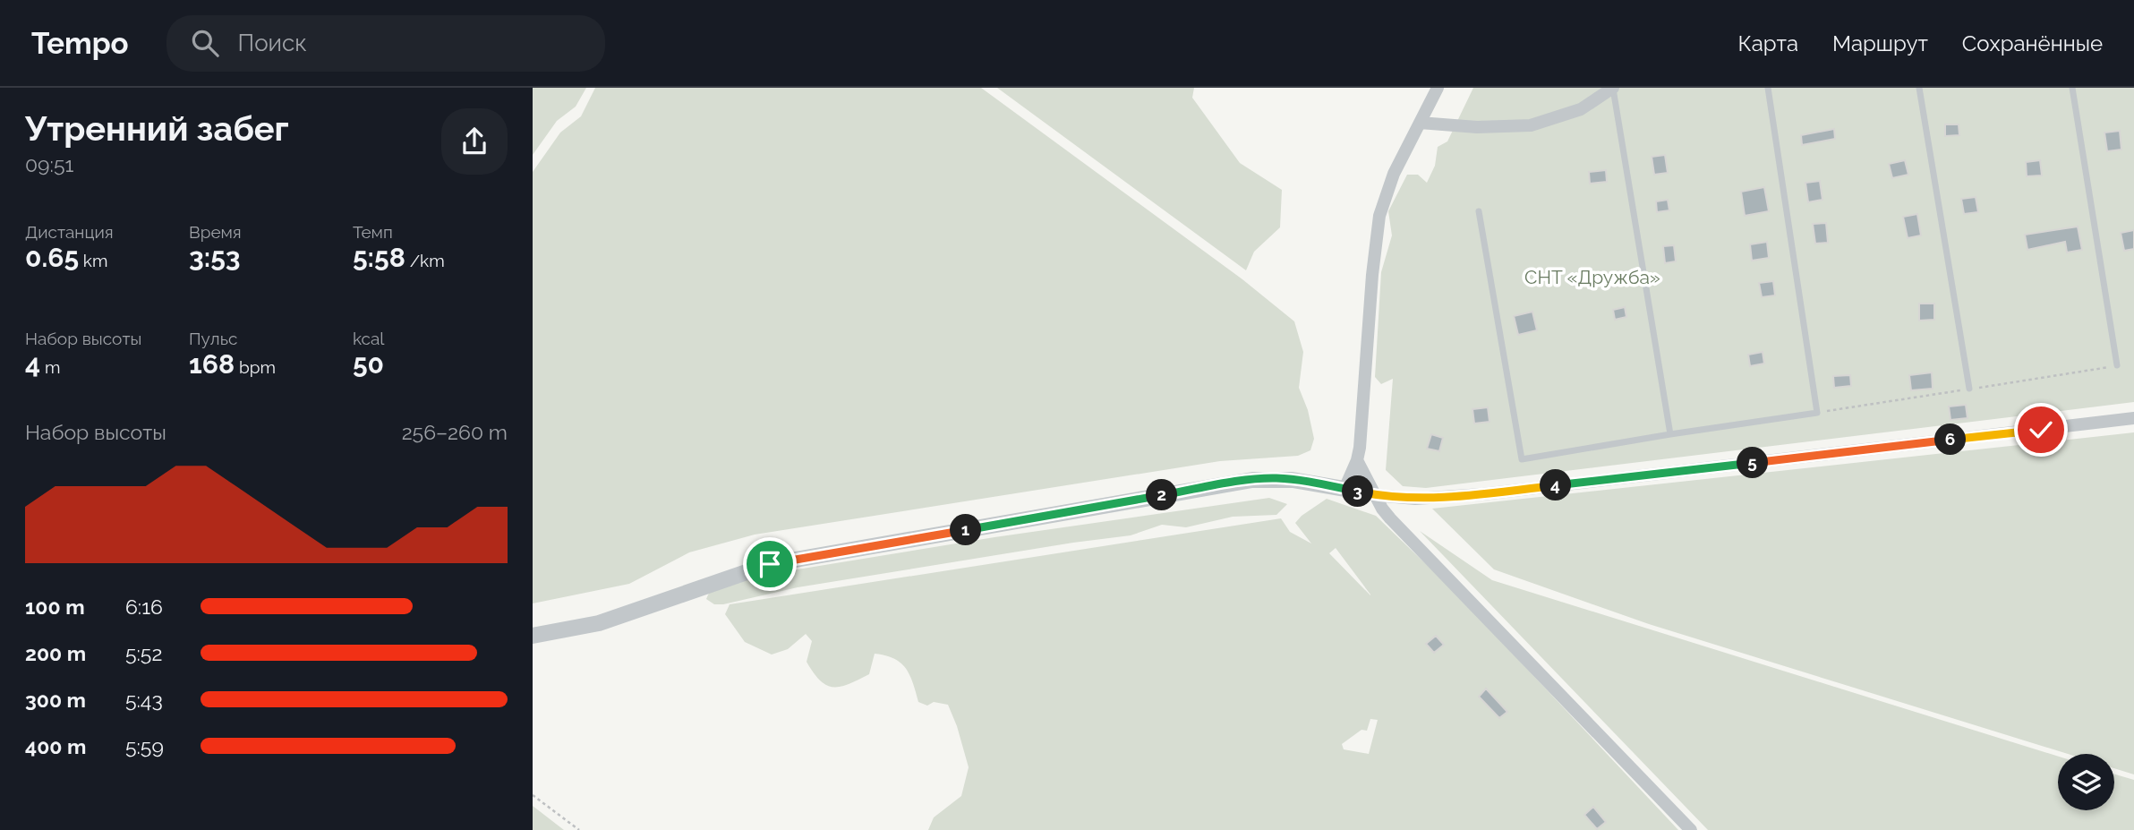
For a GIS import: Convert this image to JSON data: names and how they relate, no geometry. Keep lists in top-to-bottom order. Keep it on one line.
{"parks":["СНТ «Дружба»"],"page":{"header":"Tempo","search":"Поиск","nav":["Карта","Маршрут","Сохранённые"],"heading":["Утренний забег","09:51"],"stats":[["Дистанция","0.65 km"],["Время","3:53"],["Темп","5:58 /km"],["Набор высоты","4 m"],["Пульс","168 bpm"],["kcal","50"]],"chart":["Набор высоты","256–260 m"],"pins":["6","5","4","3","2","1"],"list":[{"name":"100 m","note":"6:16"},{"name":"200 m","note":"5:52"},{"name":"300 m","note":"5:43"},{"name":"400 m","note":"5:59"}]}}
